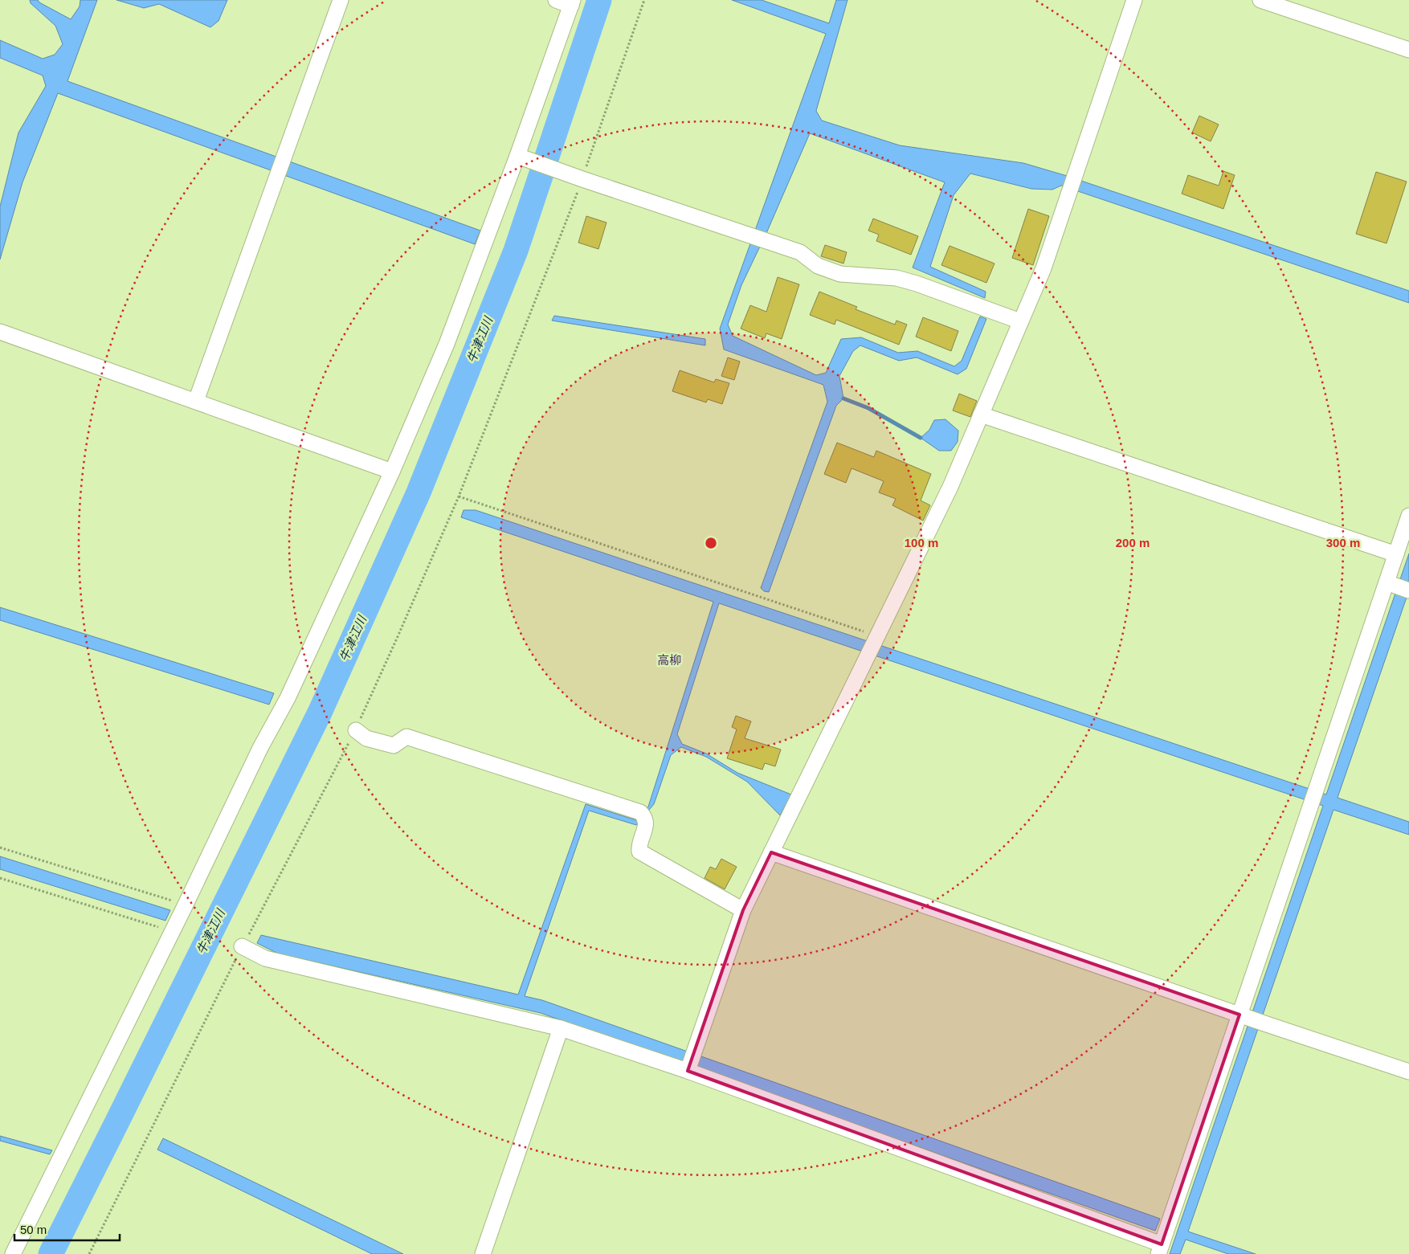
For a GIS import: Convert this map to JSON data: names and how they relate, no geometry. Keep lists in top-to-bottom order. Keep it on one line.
{"districts":["高柳"],"water":["牛津江川"],"scale_bar":"50 m","rings":["100 m","200 m","300 m"]}
